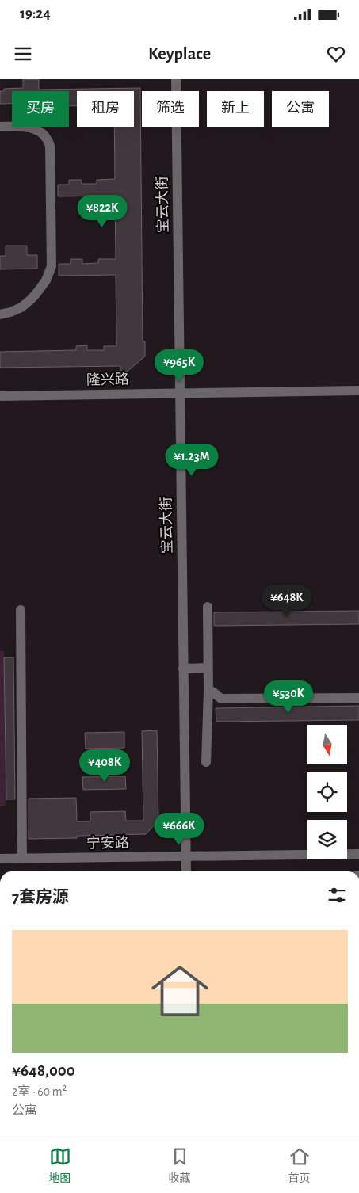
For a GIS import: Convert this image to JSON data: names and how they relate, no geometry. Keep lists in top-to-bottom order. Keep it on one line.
{"streets":{"street":["宝云大街","隆兴路","宁安路"]},"crossings":[["宝云大街","隆兴路"],["宝云大街","宁安路"]],"north":"bottom","page":{"status":"19:24","header":"Keyplace","chip":["买房","租房","筛选","新上","公寓"],"price":["¥822K","¥965K","¥1.23M","¥648K","¥530K","¥408K","¥666K"],"heading":"7套房源","list":[{"name":"¥648,000","note":"2室 · 60 m² · 公寓"}],"tabs":["地图","收藏","首页"]}}
